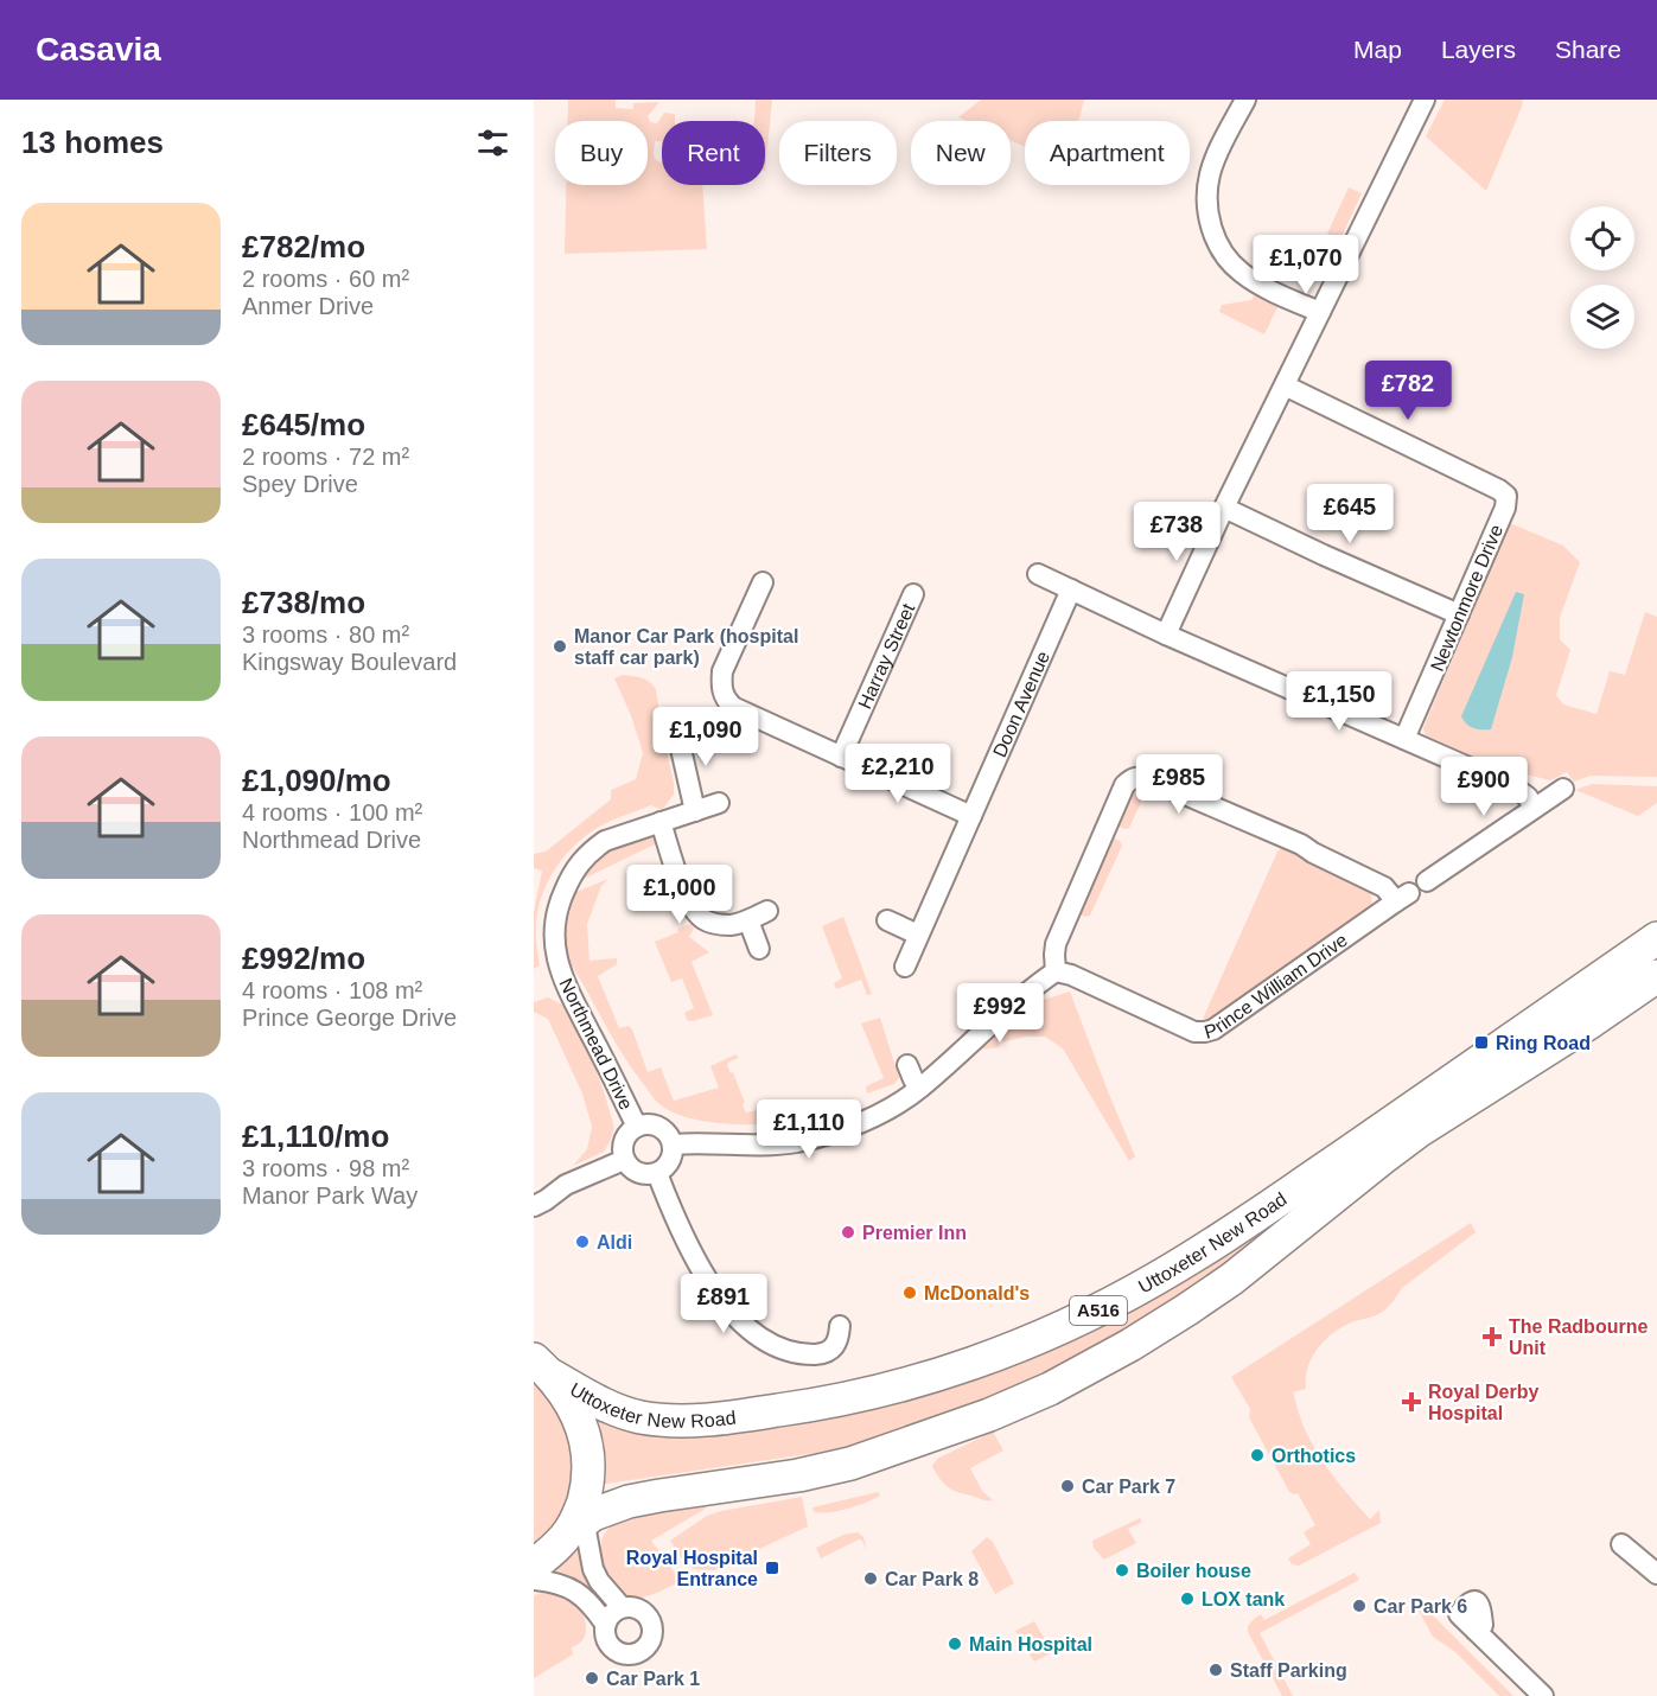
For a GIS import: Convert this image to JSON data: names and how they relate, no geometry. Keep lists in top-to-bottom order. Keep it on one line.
{"streets":{"highway":["Uttoxeter New Road","A516"],"street":["Newtonmore Drive","Harray Street","Doon Avenue","Prince William Drive","Northmead Drive"]},"crossings":[["Uttoxeter New Road","A516"]],"places":{"other":["Manor Car Park (hospital staff car park)","Premier Inn","Aldi","McDonald's","Orthotics","Car Park 7","Boiler house","Car Park 8","LOX tank","Car Park 6","Main Hospital","Staff Parking","Car Park 1"],"transit":["Ring Road","Royal Hospital Entrance"],"health":["The Radbourne Unit","Royal Derby Hospital"]},"page":{"header":"Casavia","nav":["Map","Layers","Share"],"heading":"13 homes","chip":["Buy","Rent","Filters","New","Apartment"],"list":[{"name":"£782/mo","note":"2 rooms · 60 m² · Anmer Drive"},{"name":"£645/mo","note":"2 rooms · 72 m² · Spey Drive"},{"name":"£738/mo","note":"3 rooms · 80 m² · Kingsway Boulevard"},{"name":"£1,090/mo","note":"4 rooms · 100 m² · Northmead Drive"},{"name":"£992/mo","note":"4 rooms · 108 m² · Prince George Drive"},{"name":"£1,110/mo","note":"3 rooms · 98 m² · Manor Park Way"}],"price":["£1,070","£782","£645","£738","£1,150","£1,090","£2,210","£985","£900","£1,000","£992","£1,110","£891"]}}
